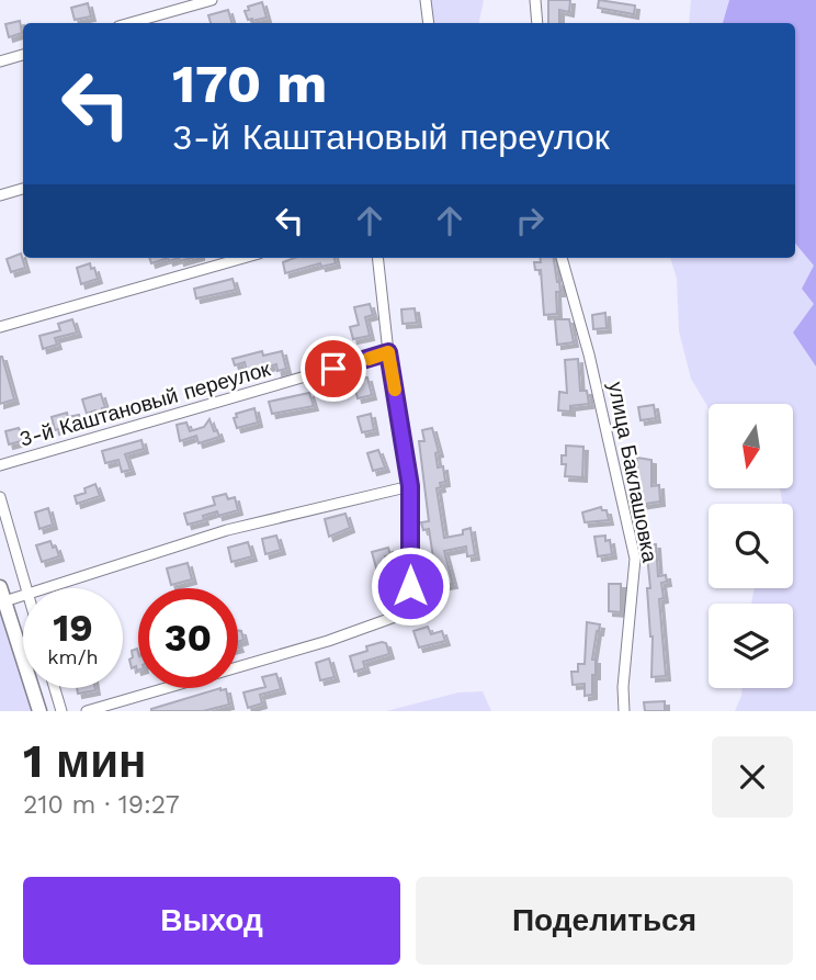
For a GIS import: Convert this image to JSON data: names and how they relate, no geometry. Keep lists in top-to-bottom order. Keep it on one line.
{"streets":{"street":["3-й Каштановый переулок","улица Баклашовка"]},"north":"bottom","page":{"turn":["170 m","3-й Каштановый переулок"],"speed":"19 km/h","limit":"30","heading":["1 мин","210 m · 19:27"],"buttons":["Выход","Поделиться"]}}
